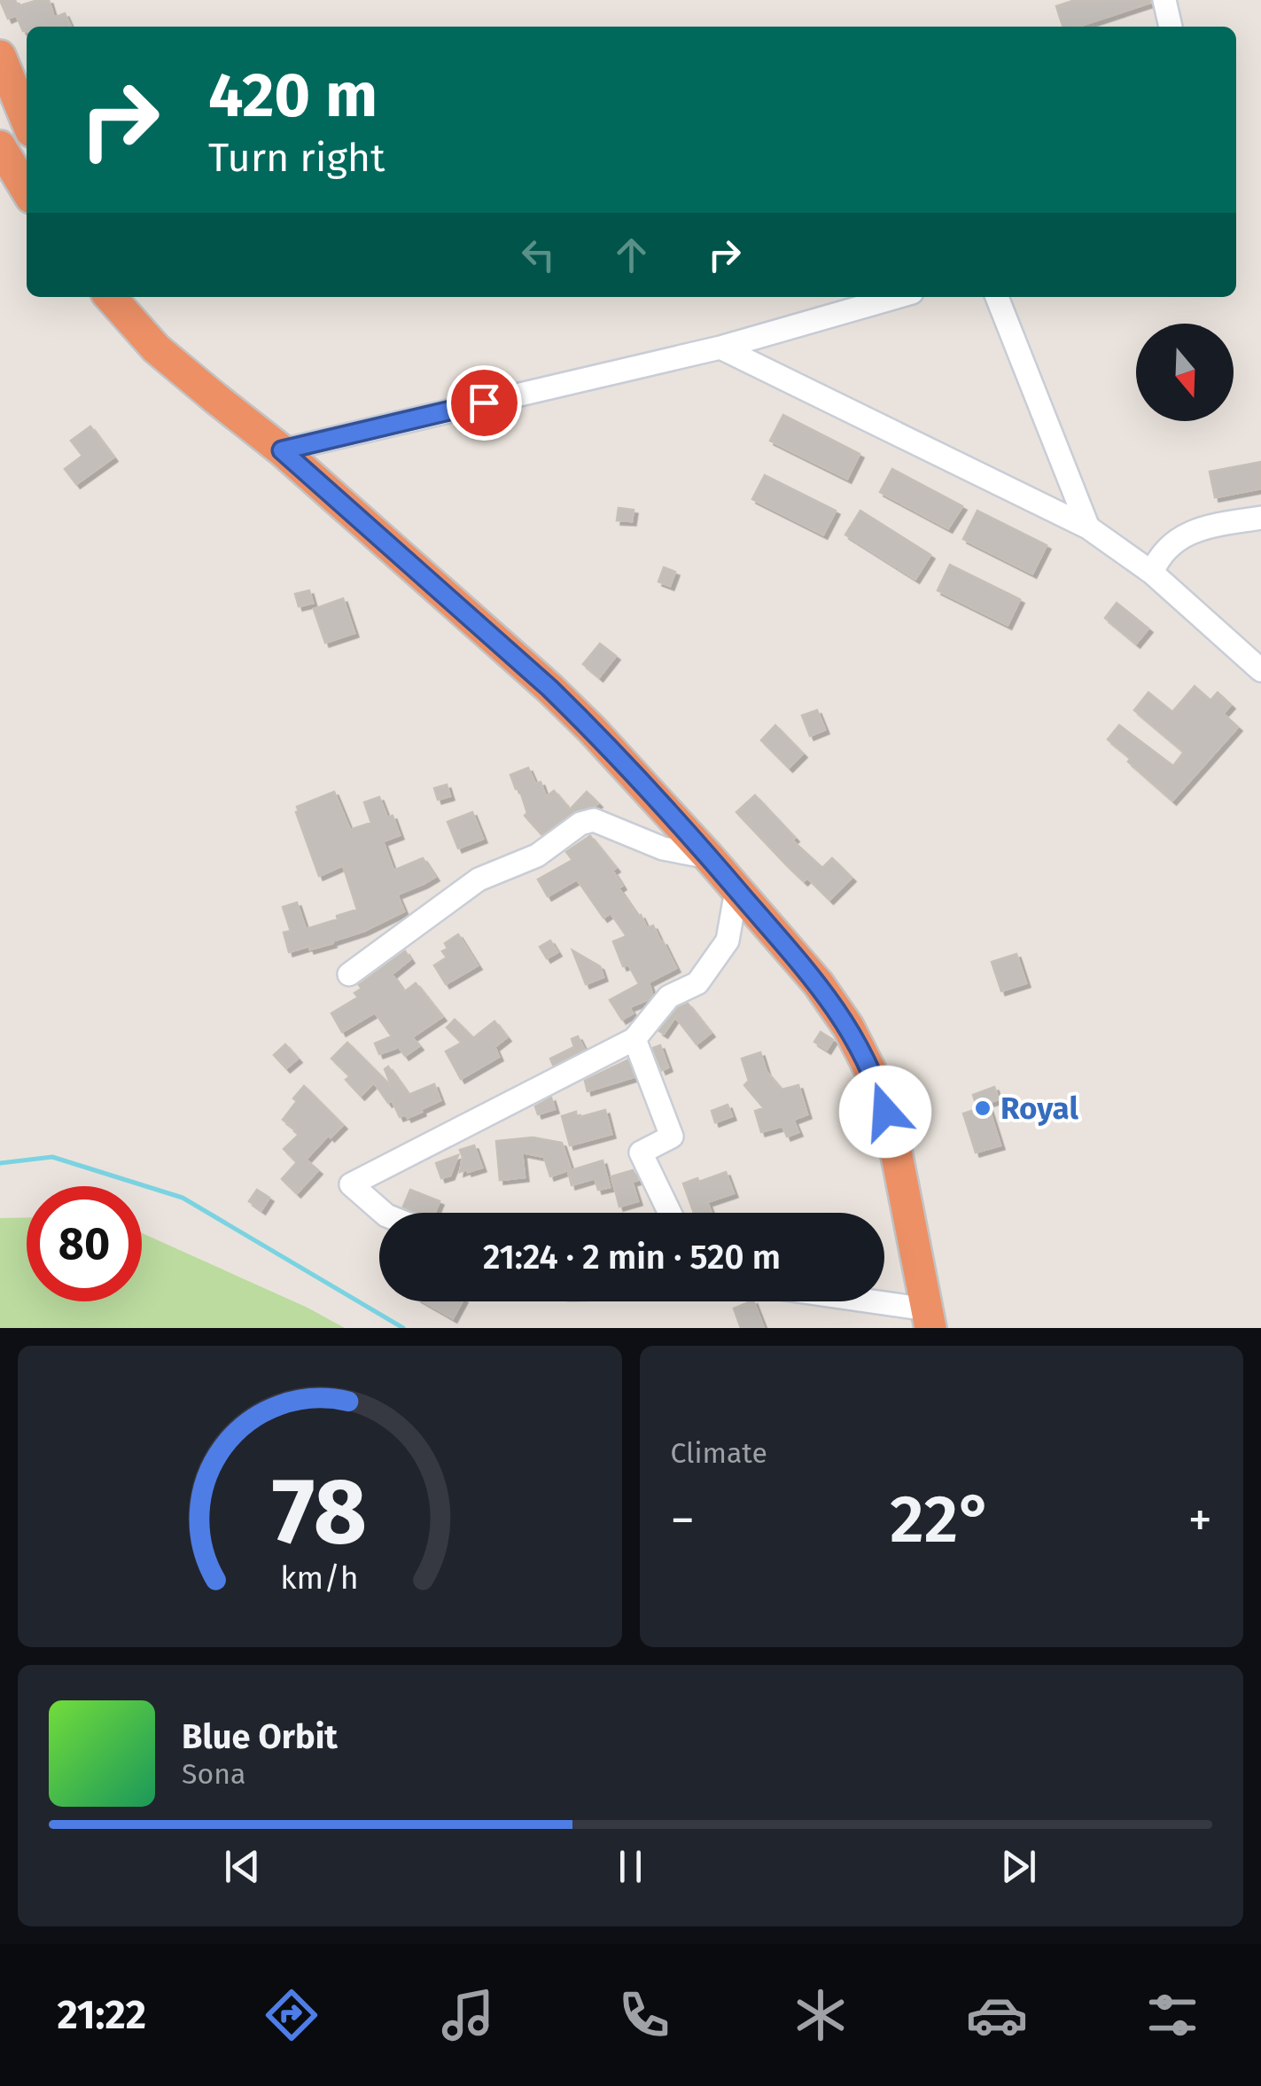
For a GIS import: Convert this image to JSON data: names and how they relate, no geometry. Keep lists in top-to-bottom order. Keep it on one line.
{"places":["Royal"],"north":"bottom","page":{"turn":["420 m","Turn right"],"limit":"80","trip":"21:24 · 2 min · 520 m","tile":"Climate","heat":["−","22°","+"],"song":["Blue Orbit","Sona"],"tabs":"21:22","gauge":["78","km/h"]}}
